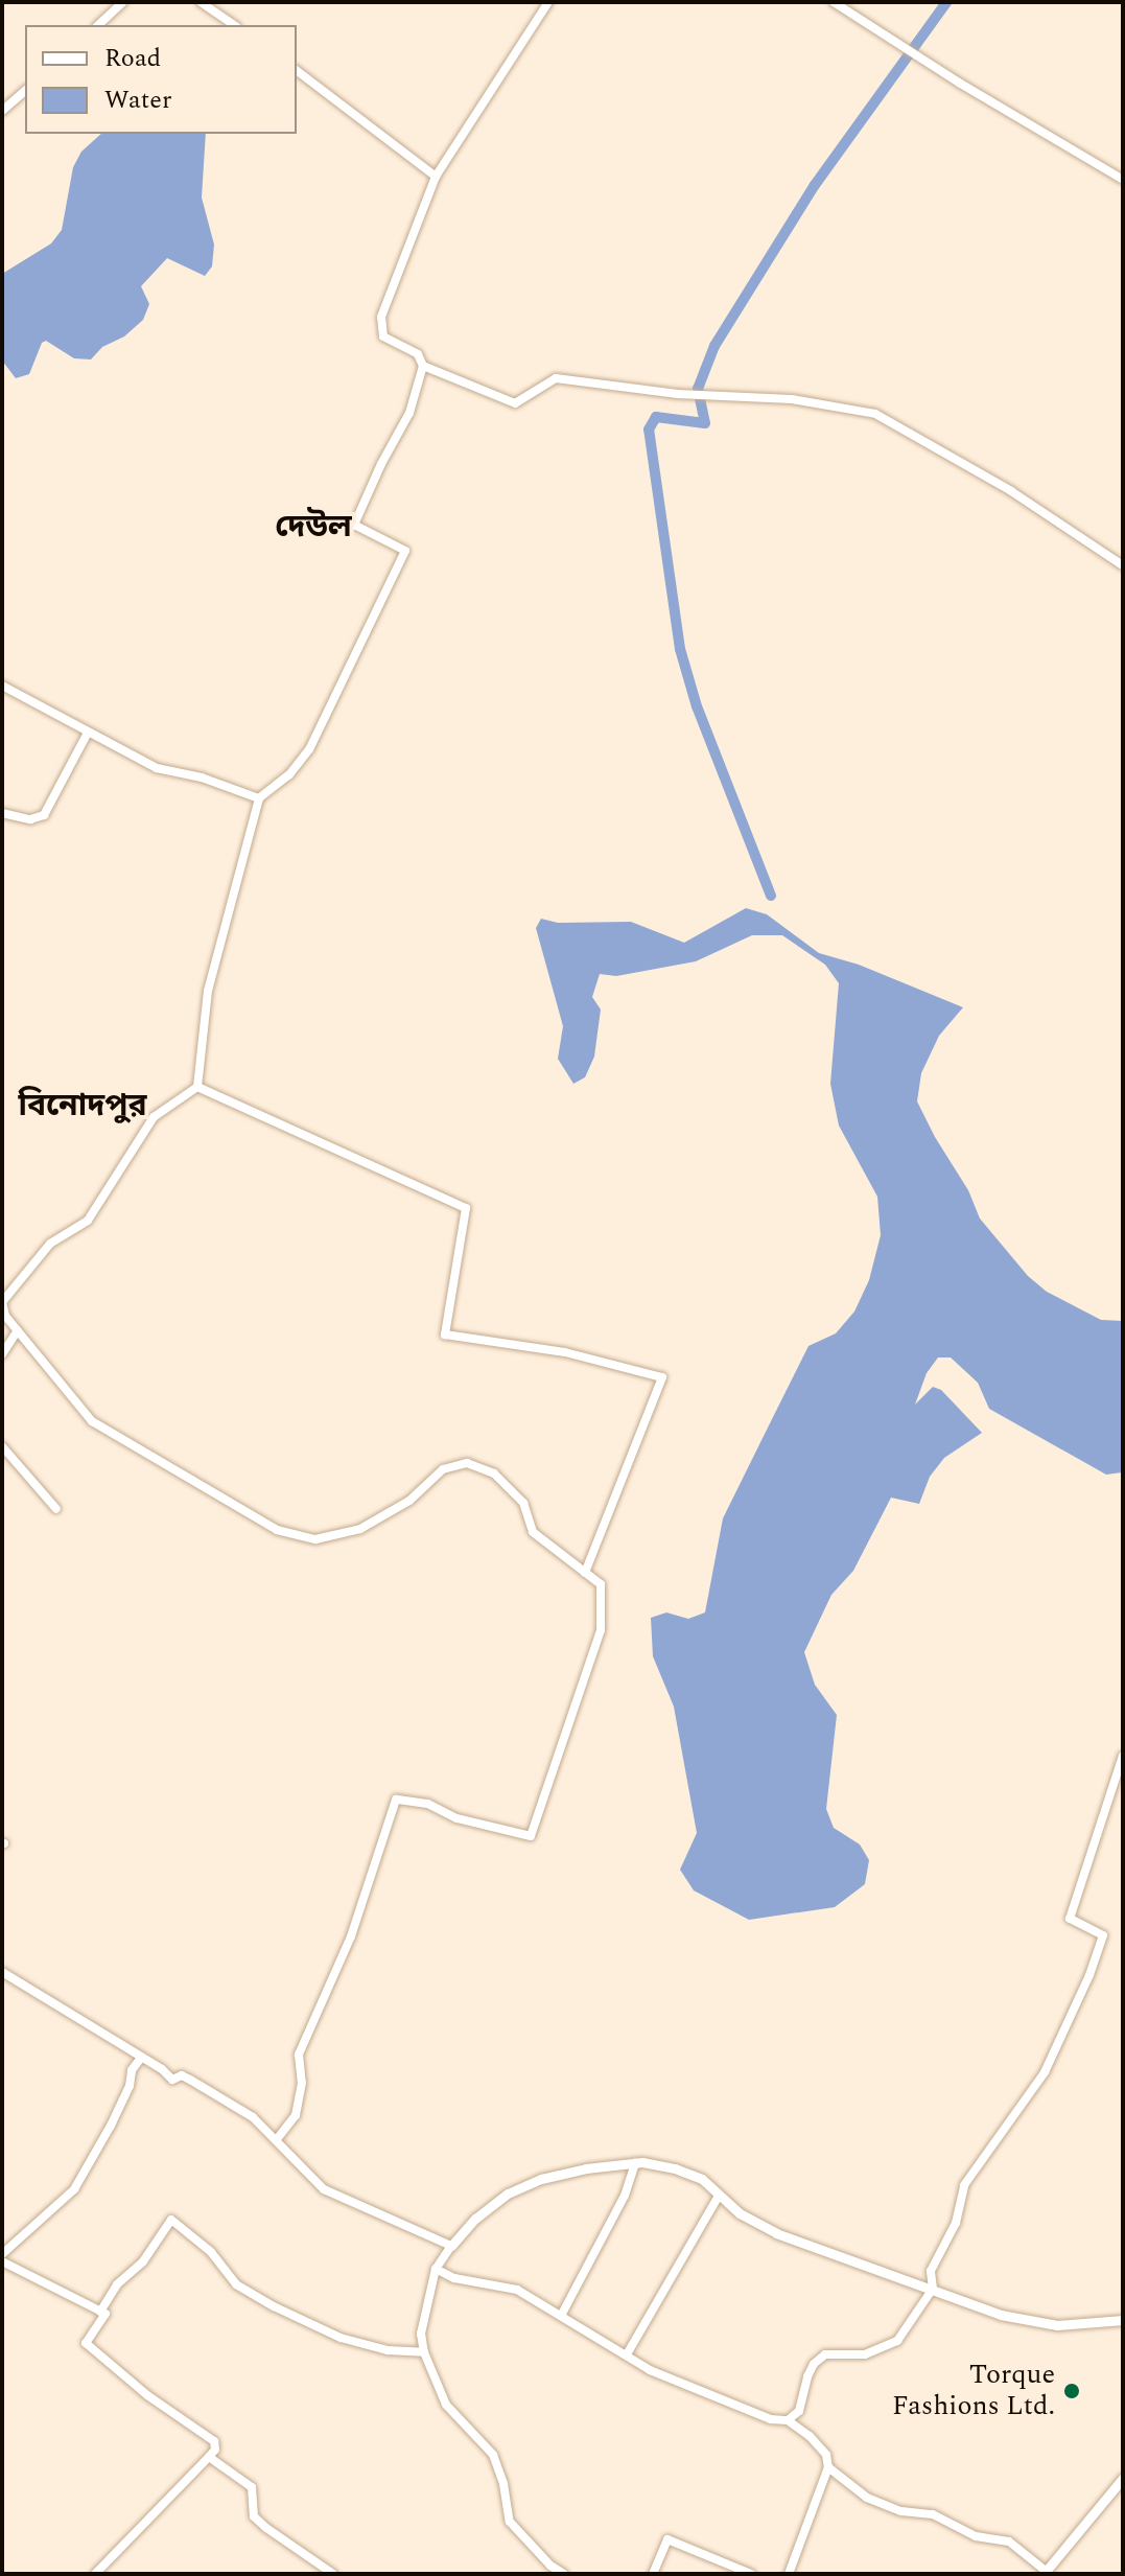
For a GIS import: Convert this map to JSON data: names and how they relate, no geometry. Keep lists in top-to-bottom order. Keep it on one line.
{"districts":["দেউল","বিনোদপুর"],"places":["Torque Fashions Ltd."],"legend":["Road","Water"]}
